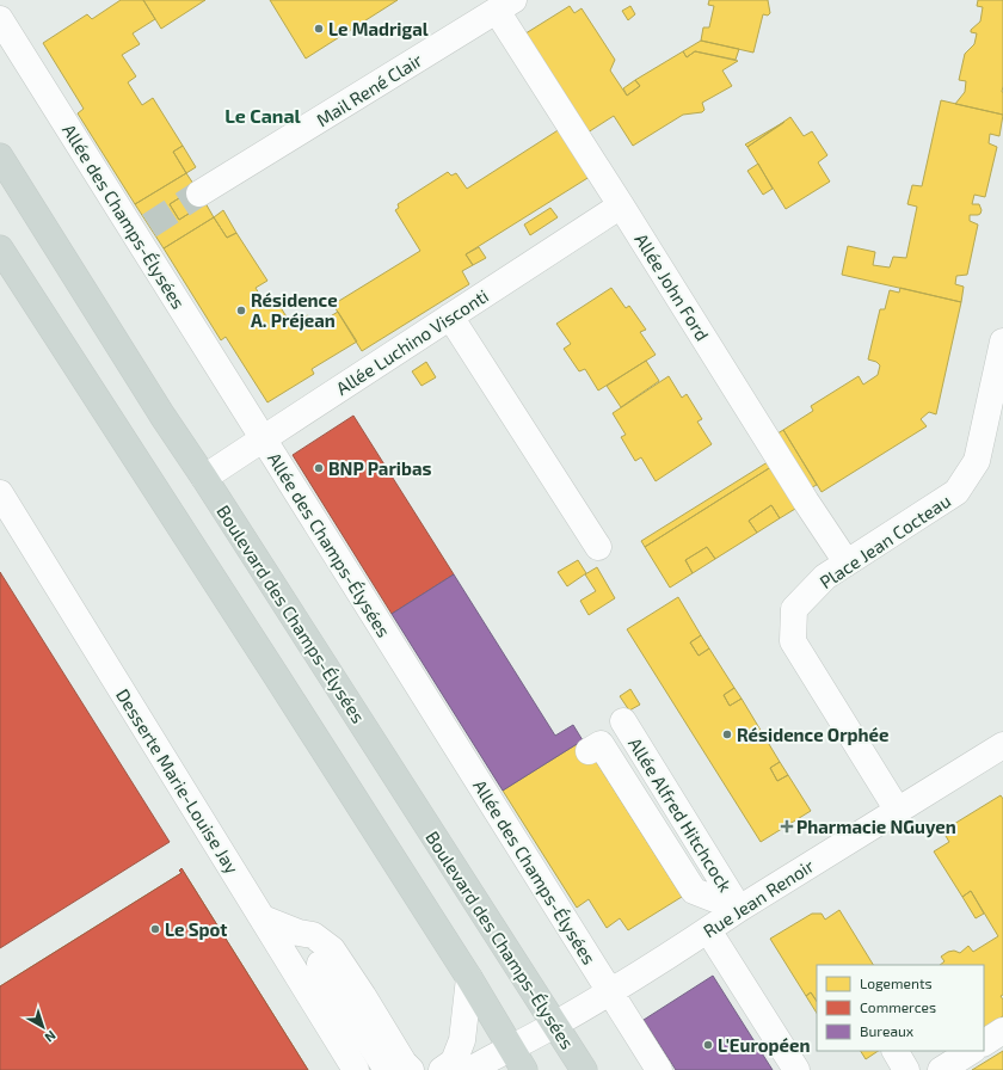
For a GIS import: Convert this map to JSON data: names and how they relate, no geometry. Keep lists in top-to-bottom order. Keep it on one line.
{"streets":{"main road":["Boulevard des Champs-Élysées"],"street":["Mail René Clair","Allée des Champs-Élysées","Allée John Ford","Allée Luchino Visconti","Place Jean Cocteau","Desserte Marie-Louise Jay","Allée Alfred Hitchcock","Rue Jean Renoir"]},"crossings":[["Mail René Clair","Allée John Ford"],["Allée des Champs-Élysées","Allée Luchino Visconti"],["Allée des Champs-Élysées","Rue Jean Renoir"],["Allée John Ford","Allée Luchino Visconti"],["Allée John Ford","Place Jean Cocteau"],["Allée Luchino Visconti","Boulevard des Champs-Élysées"],["Place Jean Cocteau","Rue Jean Renoir"],["Boulevard des Champs-Élysées","Rue Jean Renoir"],["Allée Alfred Hitchcock","Rue Jean Renoir"]],"districts":["Le Canal"],"places":{"other":["Le Madrigal","Résidence A. Préjean","BNP Paribas","Résidence Orphée","Le Spot","L'Européen"],"health":["Pharmacie NGuyen"]},"legend":["Logements","Commerces","Bureaux"],"north":"bottom right"}
